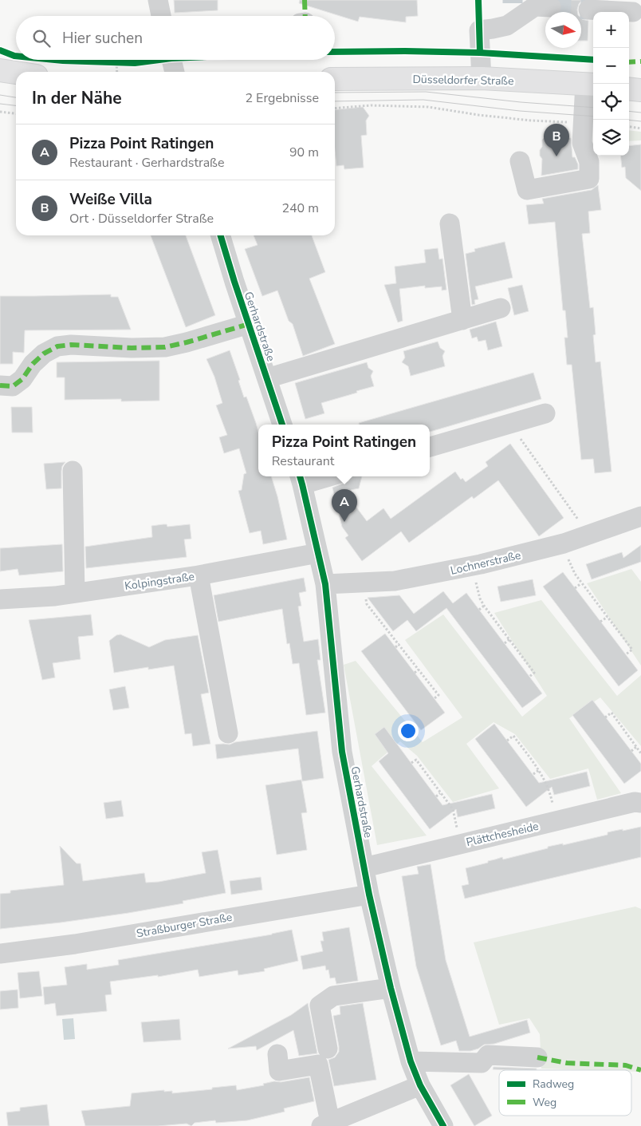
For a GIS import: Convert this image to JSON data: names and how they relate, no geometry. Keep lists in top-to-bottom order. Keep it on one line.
{"streets":{"main road":["Düsseldorfer Straße"],"street":["Gerhardstraße","Lochnerstraße","Kolpingstraße","Plättchesheide","Straßburger Straße"]},"crossings":[["Gerhardstraße","Lochnerstraße"],["Gerhardstraße","Kolpingstraße"],["Gerhardstraße","Plättchesheide"],["Gerhardstraße","Straßburger Straße"]],"legend":["Radweg","Weg"],"north":"right","page":{"map_buttons":["+","−"],"search":"Hier suchen","heading":["In der Nähe","2 Ergebnisse"],"pins":["B","A"],"list":[{"mark":"A","name":"Pizza Point Ratingen","note":"Restaurant · Gerhardstraße","value":"90 m"},{"mark":"B","name":"Weiße Villa","note":"Ort · Düsseldorfer Straße","value":"240 m"}],"popup":["Pizza Point Ratingen","Restaurant"]}}
